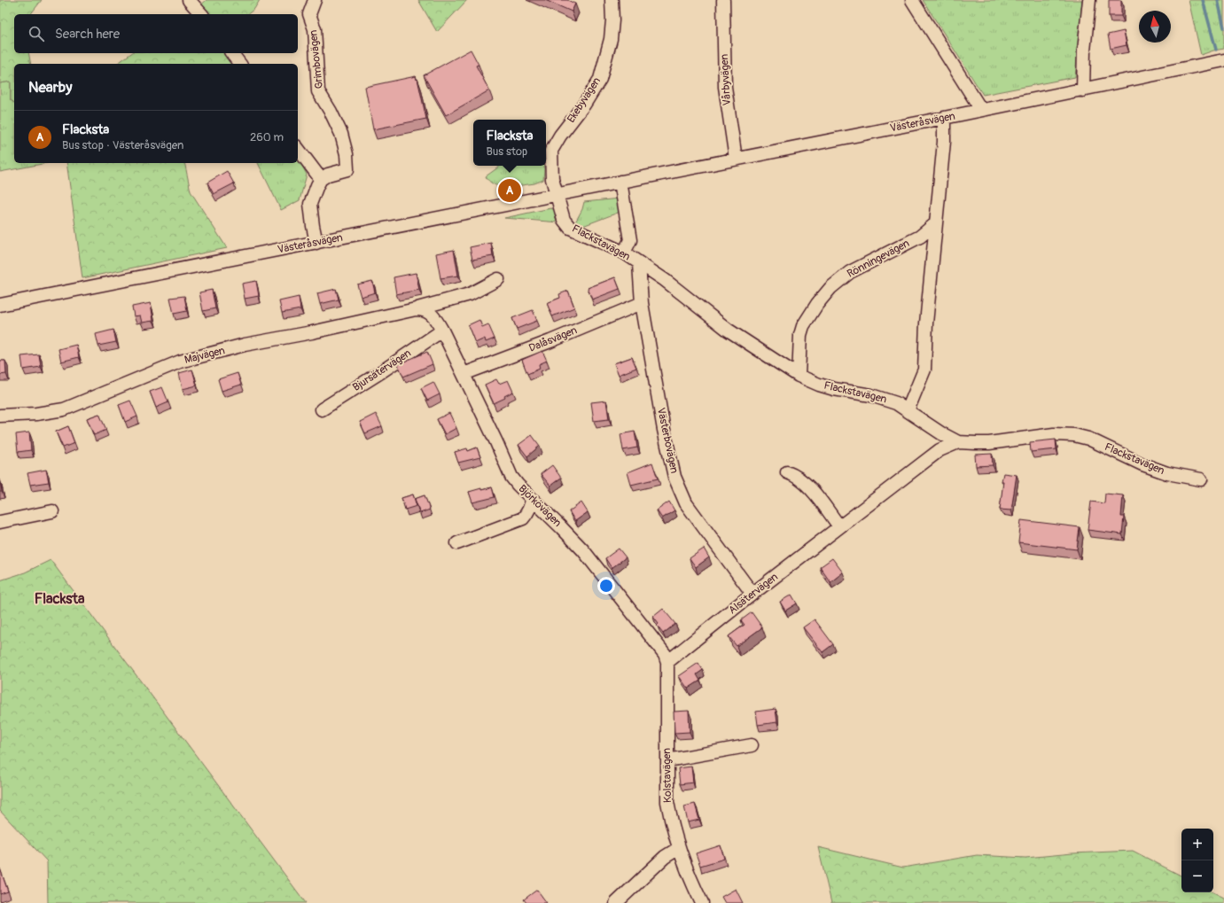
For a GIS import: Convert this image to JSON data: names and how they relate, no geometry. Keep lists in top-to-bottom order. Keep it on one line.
{"streets":{"street":["Grimbovägen","Vårbyvägen","Ekebyvägen","Västeråsvägen","Flackstavägen","Rönningevägen","Dalåsvägen","Majvägen","Bjursätervägen","Västerbovägen","Björkövägen","Alsätervägen","Kolstavägen"]},"crossings":[["Vårbyvägen","Västeråsvägen"],["Ekebyvägen","Västeråsvägen"],["Ekebyvägen","Flackstavägen"],["Västeråsvägen","Flackstavägen"],["Flackstavägen","Rönningevägen"],["Flackstavägen","Västerbovägen"],["Flackstavägen","Alsätervägen"],["Dalåsvägen","Västerbovägen"],["Dalåsvägen","Björkövägen"],["Bjursätervägen","Björkövägen"],["Västerbovägen","Alsätervägen"],["Björkövägen","Alsätervägen"],["Björkövägen","Kolstavägen"],["Alsätervägen","Kolstavägen"]],"districts":["Flacksta"],"north":"top","page":{"search":"Search here","heading":"Nearby","list":[{"mark":"A","name":"Flacksta","note":"Bus stop · Västeråsvägen","value":"260 m"}],"popup":["Flacksta","Bus stop"],"pins":"A","map_buttons":["+","−"]}}
